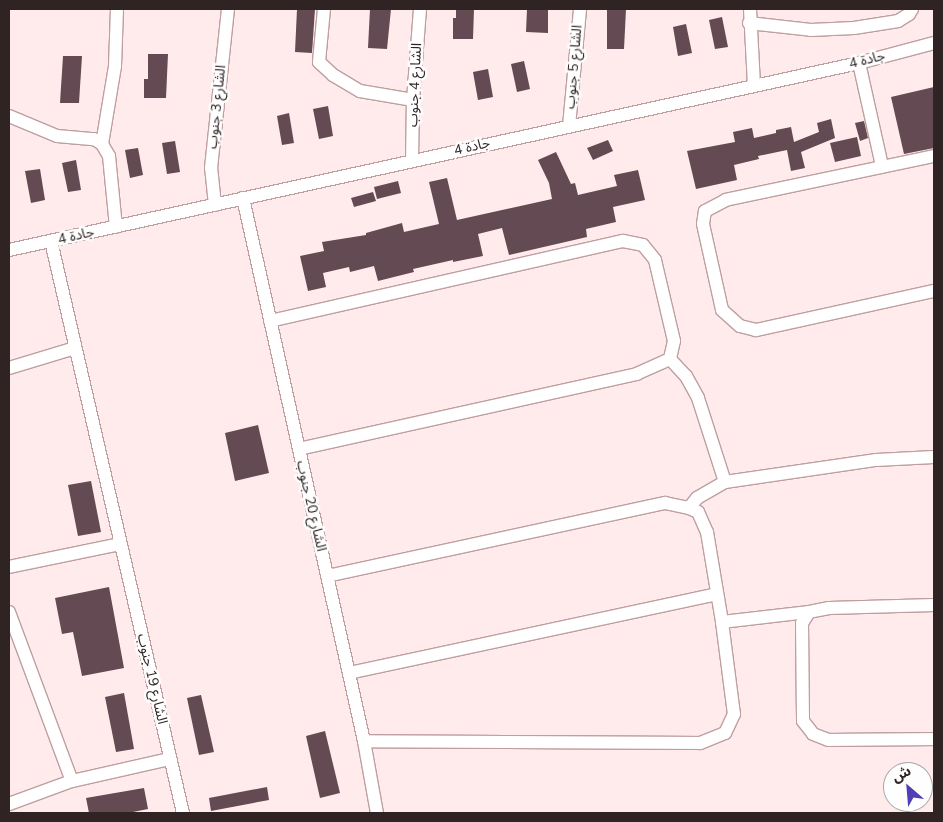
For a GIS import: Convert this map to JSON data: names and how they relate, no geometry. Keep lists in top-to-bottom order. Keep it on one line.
{"streets":{"street":["جادة 4","الشارع 5 جنوب","الشارع 4 جنوب","الشارع 3 جنوب","الشارع 20 جنوب","الشارع 19 جنوب"]},"crossings":[["جادة 4","الشارع 5 جنوب"],["جادة 4","الشارع 4 جنوب"],["جادة 4","الشارع 3 جنوب"],["جادة 4","الشارع 20 جنوب"],["جادة 4","الشارع 19 جنوب"]],"north":"top left"}
